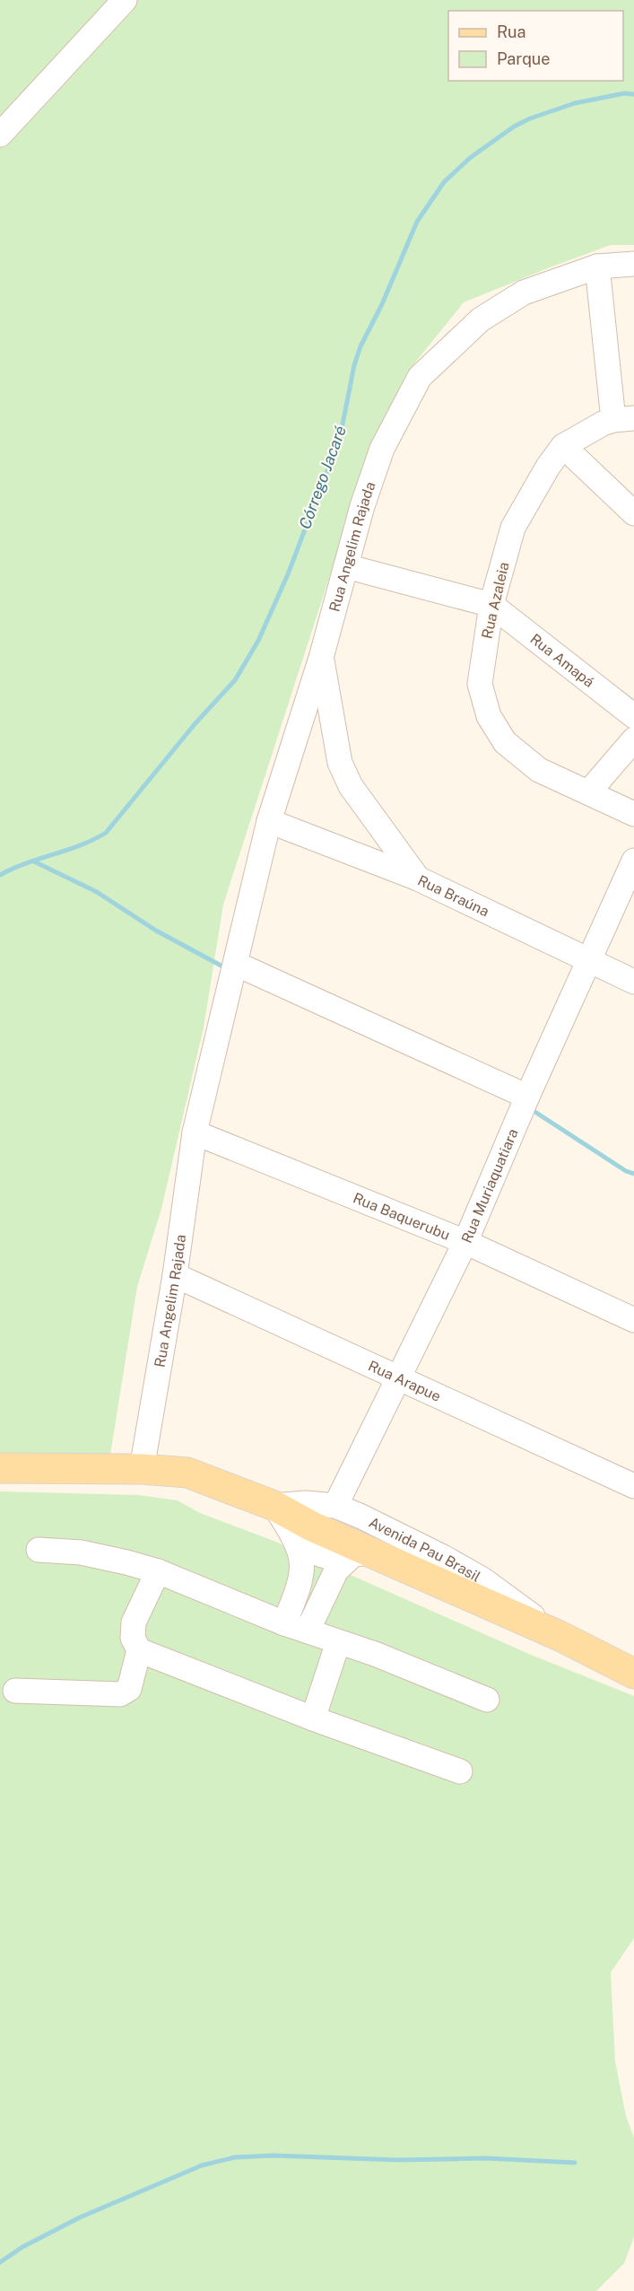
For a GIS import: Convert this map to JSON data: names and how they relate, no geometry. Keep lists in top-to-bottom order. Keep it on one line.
{"streets":{"main road":["Avenida Pau Brasil"],"street":["Rua Angelim Rajada","Rua Azaleia","Rua Amapá","Rua Braúna","Rua Muriaquatiara","Rua Baquerubu","Rua Arapue"]},"crossings":[["Rua Angelim Rajada","Rua Braúna"],["Rua Angelim Rajada","Rua Baquerubu"],["Rua Angelim Rajada","Rua Arapue"],["Rua Angelim Rajada","Avenida Pau Brasil"],["Rua Azaleia","Rua Amapá"],["Rua Braúna","Rua Muriaquatiara"],["Rua Muriaquatiara","Rua Baquerubu"],["Rua Muriaquatiara","Rua Arapue"],["Rua Muriaquatiara","Avenida Pau Brasil"]],"water":["Córrego Jacaré"],"legend":["Rua","Parque"]}
